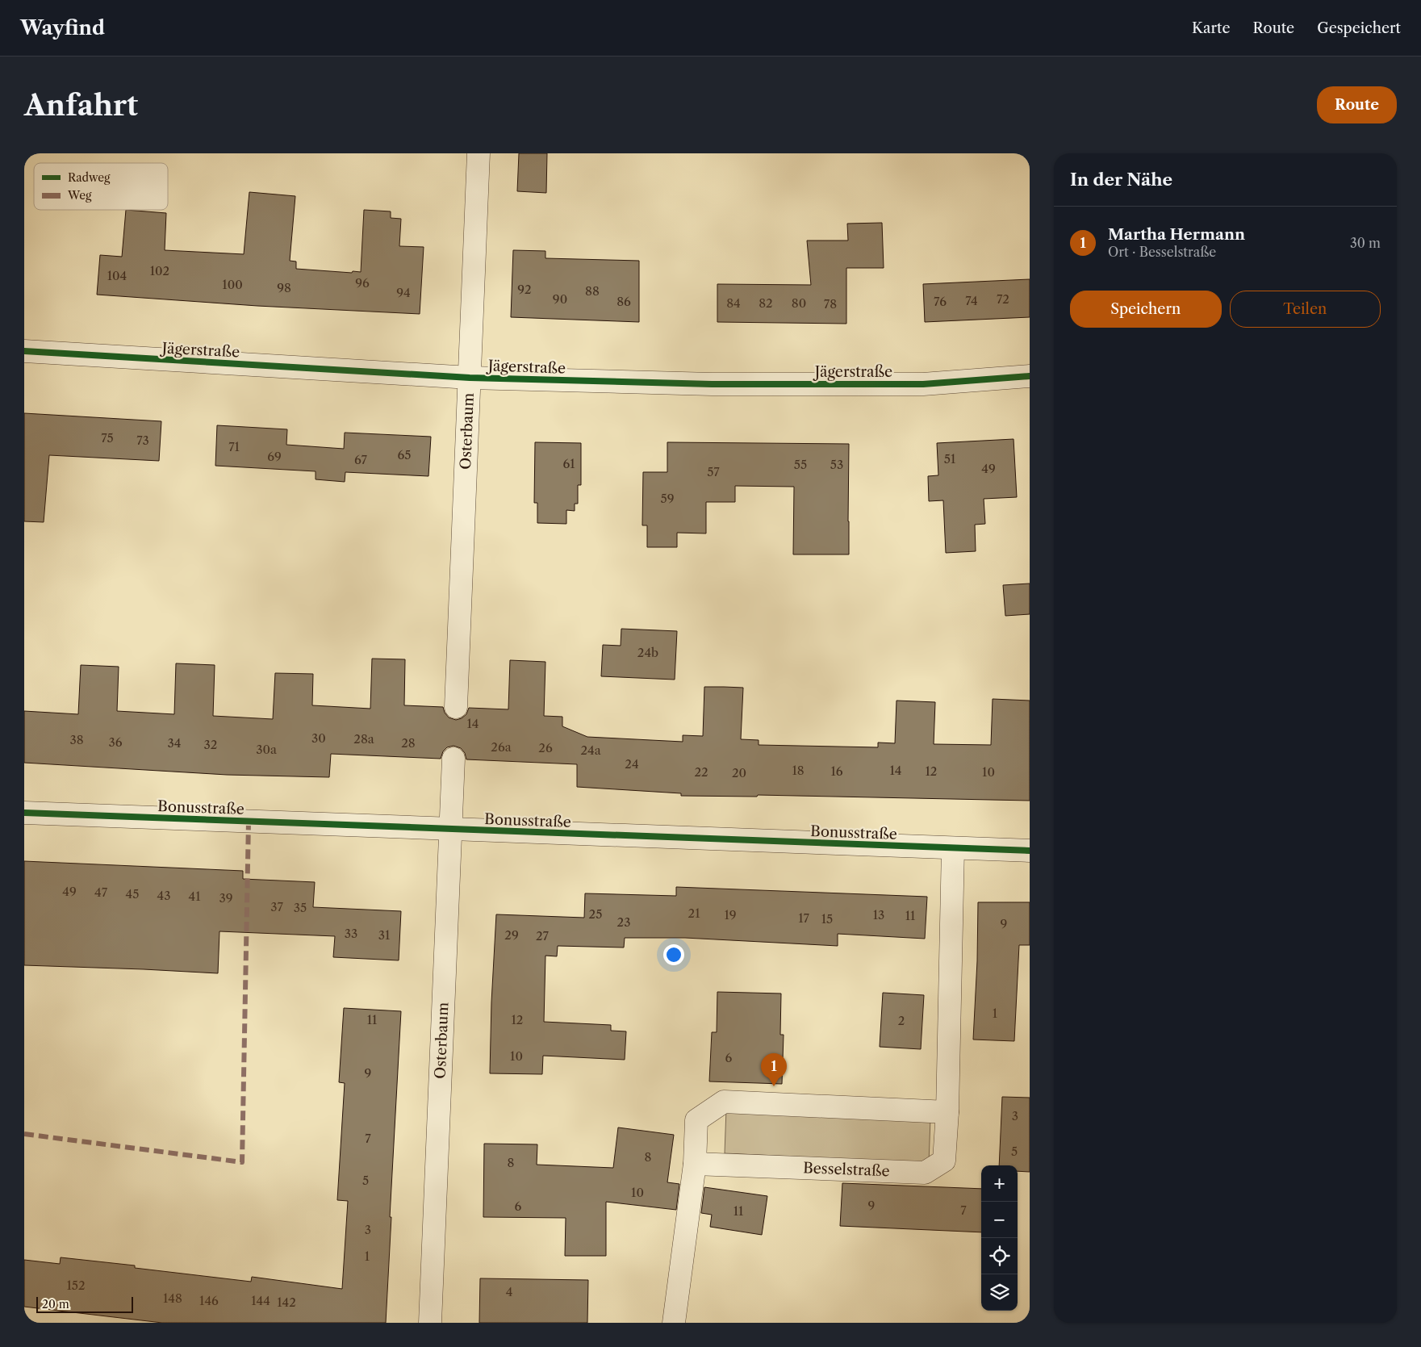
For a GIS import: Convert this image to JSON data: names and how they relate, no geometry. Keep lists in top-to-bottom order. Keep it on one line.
{"streets":{"street":["Jägerstraße","Osterbaum","Bonusstraße","Besselstraße"]},"crossings":[["Jägerstraße","Osterbaum"],["Osterbaum","Bonusstraße"],["Bonusstraße","Besselstraße"]],"house_numbers":["102","104","96","100","98","92","88","94","90","72","74","86","76","84","82","80","78","75","73","71","65","69","51","67","61","55","53","49","57","59","24b","14","30","28a","38","36","34","28","32","26a","26","30a","24a","24","18","14","16","12","22","10","20","49","47","45","43","41","39","37","35","21","25","19","13","11","17","15","23","9","33","31","29","27","1","11","12","2","10","6","9","3","7","5","8","8","5","10","9","6","7","11","3","1","152","4","148","146","144","142"],"legend":["Radweg","Weg"],"scale_bar":"20 m","page":{"header":"Wayfind","nav":["Karte","Route","Gespeichert"],"buttons":["Route",["Speichern","Teilen"]],"title":"Anfahrt","heading":"In der Nähe","list":[{"mark":"1","name":"Martha Hermann","note":"Ort · Besselstraße","value":"30 m"}],"pins":"1","map_buttons":["+","−"],"scale":"20 m"}}
